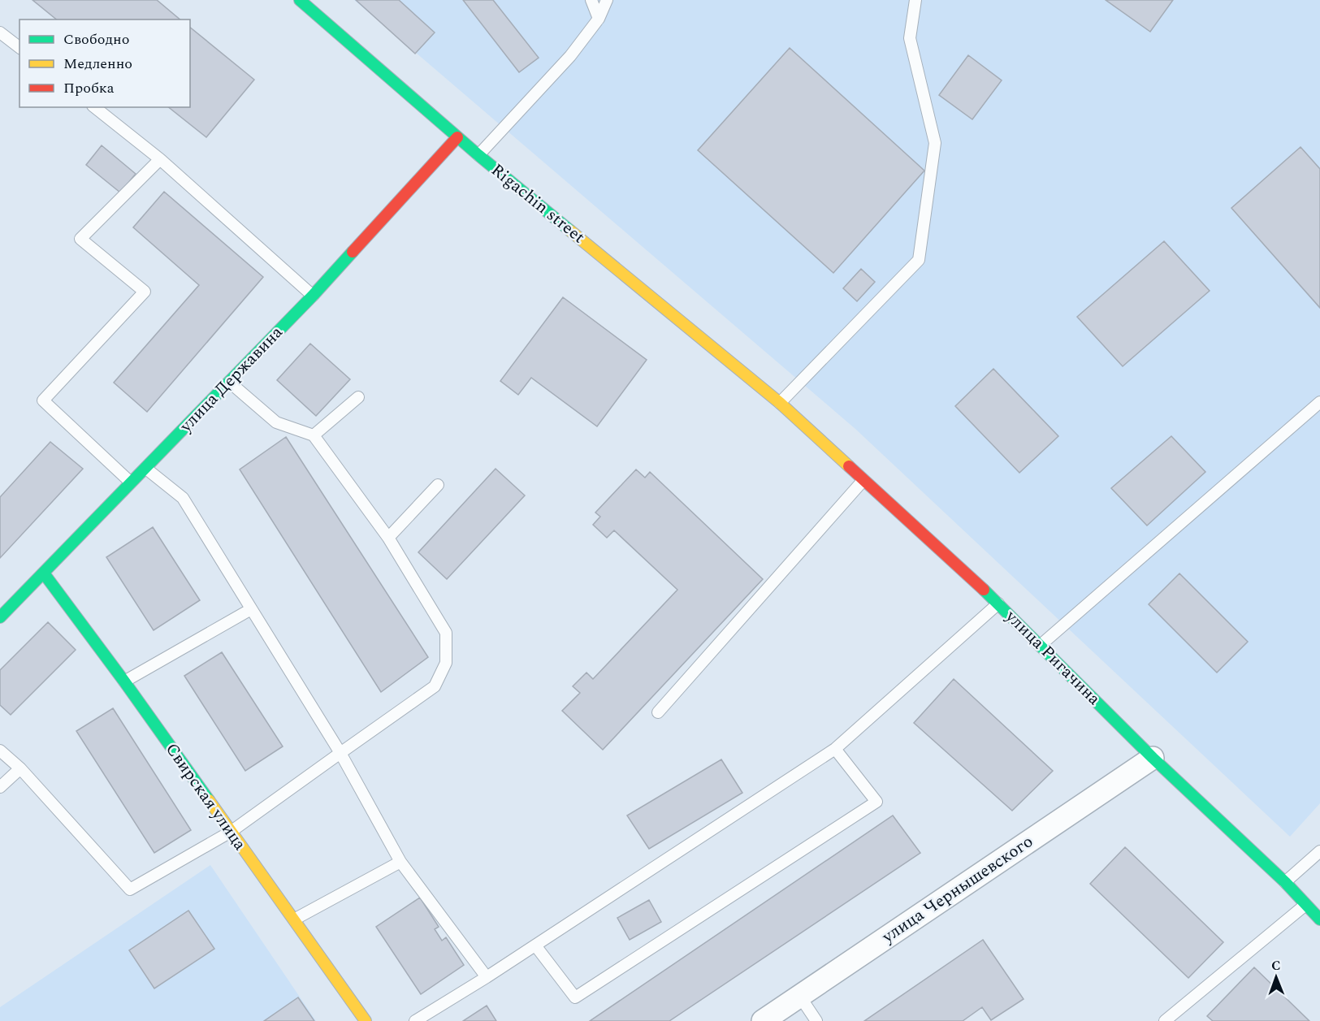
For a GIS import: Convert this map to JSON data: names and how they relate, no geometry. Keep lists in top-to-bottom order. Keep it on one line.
{"streets":{"main road":["Rigachin street","улица Державина","улица Ригачина","Свирская улица"],"street":["улица Чернышевского"]},"crossings":[["Rigachin street","улица Державина"],["Rigachin street","улица Ригачина"],["улица Державина","Свирская улица"],["улица Ригачина","улица Чернышевского"]],"legend":["Свободно","Медленно","Пробка"],"north":"top"}
